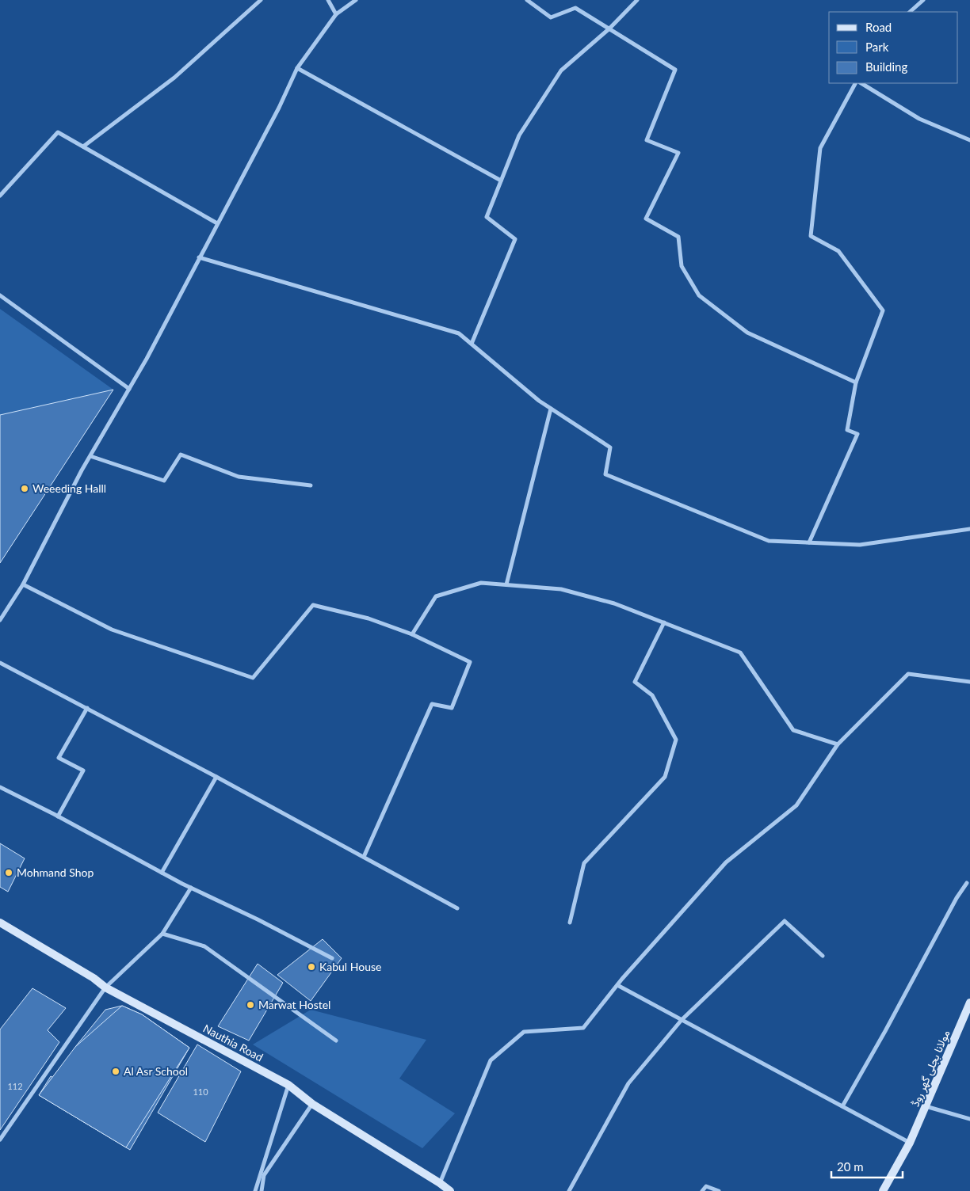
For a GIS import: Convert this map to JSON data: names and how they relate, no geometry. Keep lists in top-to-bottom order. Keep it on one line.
{"streets":{"main road":["Nauthia Road","مولانا بجلی گھر روڈ"]},"places":["Weeeding Halll","Mohmand Shop","Kabul House","Marwat Hostel","Al Asr School"],"house_numbers":["112","110"],"legend":["Road","Park","Building"],"scale_bar":"20 m"}
